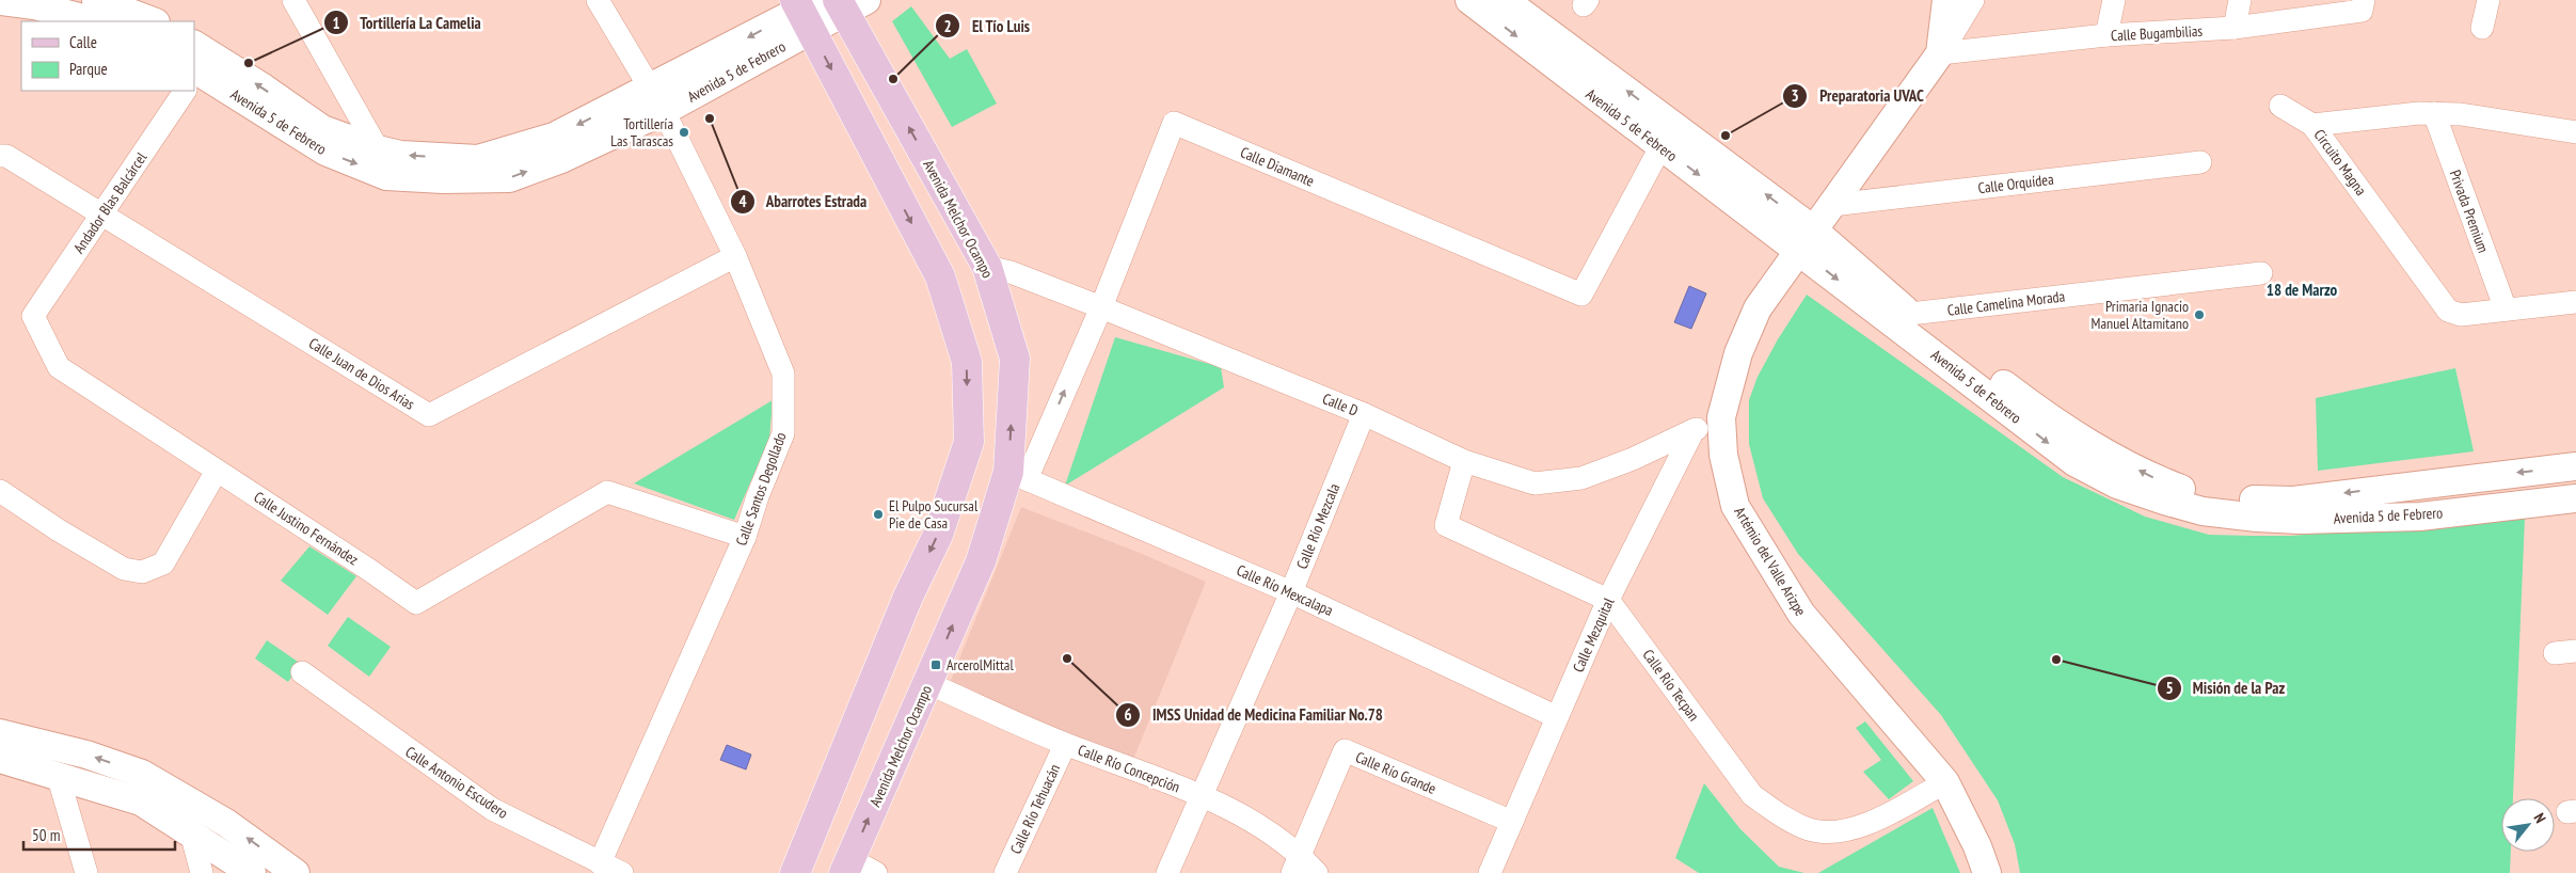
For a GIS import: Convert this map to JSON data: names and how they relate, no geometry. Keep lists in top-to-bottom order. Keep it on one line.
{"streets":{"main road":["Avenida Melchor Ocampo"],"street":["Calle Bugambilias","Avenida 5 de Febrero","Circuito Magna","Calle Diamante","Calle Orquídea","Andador Blas Balcárcel","Privada Premium","Calle Camelina Morada","Calle Juan de Dios Arias","Calle D","Calle Santos Degollado","Calle Río Mezcala","Calle Justino Fernández","Artémio del Valle Arizpe","Calle Río Mexcalapa","Calle Mezquital","Calle Río Tecpan","Calle Río Concepción","Calle Río Grande","Calle Antonio Escudero","Calle Río Tehuacán"]},"crossings":[["Calle Bugambilias","Artémio del Valle Arizpe"],["Avenida 5 de Febrero","Calle Diamante"],["Avenida 5 de Febrero","Avenida Melchor Ocampo"],["Avenida 5 de Febrero","Calle Camelina Morada"],["Avenida 5 de Febrero","Calle Santos Degollado"],["Avenida 5 de Febrero","Artémio del Valle Arizpe"],["Circuito Magna","Privada Premium"],["Calle Diamante","Avenida Melchor Ocampo"],["Calle Diamante","Calle D"],["Calle Diamante","Calle Río Mexcalapa"],["Calle Orquídea","Artémio del Valle Arizpe"],["Andador Blas Balcárcel","Calle Juan de Dios Arias"],["Andador Blas Balcárcel","Calle Justino Fernández"],["Avenida Melchor Ocampo","Calle D"],["Avenida Melchor Ocampo","Calle Río Mexcalapa"],["Avenida Melchor Ocampo","Calle Río Concepción"],["Calle Juan de Dios Arias","Calle Santos Degollado"],["Calle D","Calle Río Mezcala"],["Calle D","Calle Mezquital"],["Calle D","Calle Río Tecpan"],["Calle Santos Degollado","Calle Justino Fernández"],["Calle Santos Degollado","Calle Antonio Escudero"],["Calle Río Mezcala","Calle Río Mexcalapa"],["Calle Río Mezcala","Calle Río Concepción"],["Artémio del Valle Arizpe","Calle Río Tecpan"],["Calle Río Mexcalapa","Calle Mezquital"],["Calle Mezquital","Calle Río Tecpan"],["Calle Mezquital","Calle Río Grande"],["Calle Río Concepción","Calle Río Grande"],["Calle Río Concepción","Calle Río Tehuacán"]],"districts":["18 de Marzo"],"places":{"other":["Tortillería La Camelia","El Tío Luis","Abarrotes Estrada","Tortillería Las Tarascas","Preparatoria UVAC","Primaria Ignacio Manuel Altamitano","El Pulpo Sucursal Pie de Casa","IMSS Unidad de Medicina Familiar No.78","Misión de la Paz"],"transit":["ArcerolMittal"]},"legend":["Calle","Parque"],"scale_bar":"50 m","north":"top right"}
